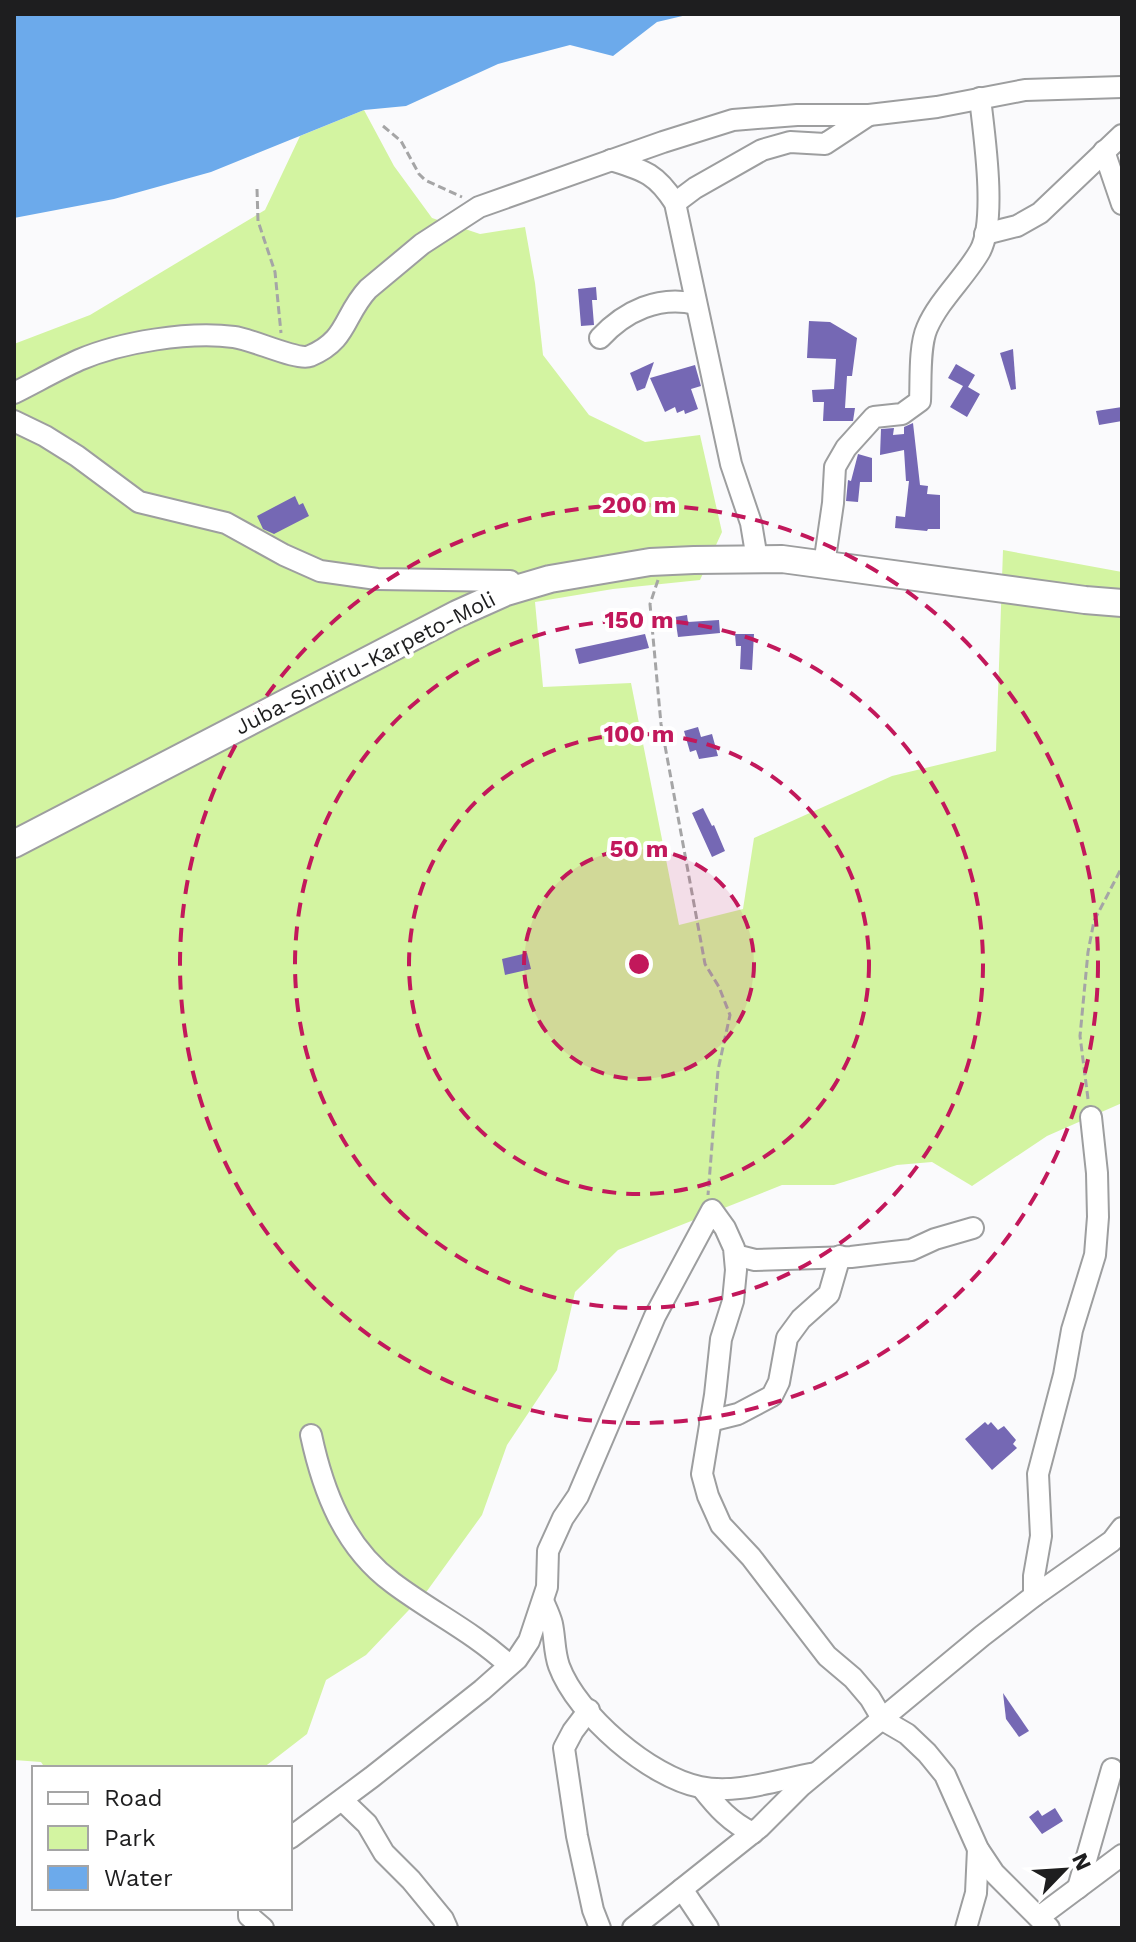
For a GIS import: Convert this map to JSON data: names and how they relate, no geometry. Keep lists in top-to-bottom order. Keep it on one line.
{"streets":{"main road":["Juba-Sindiru-Karpeto-Moli"]},"legend":["Road","Park","Water"],"north":"top right","rings":["200 m","150 m","100 m","50 m"]}
